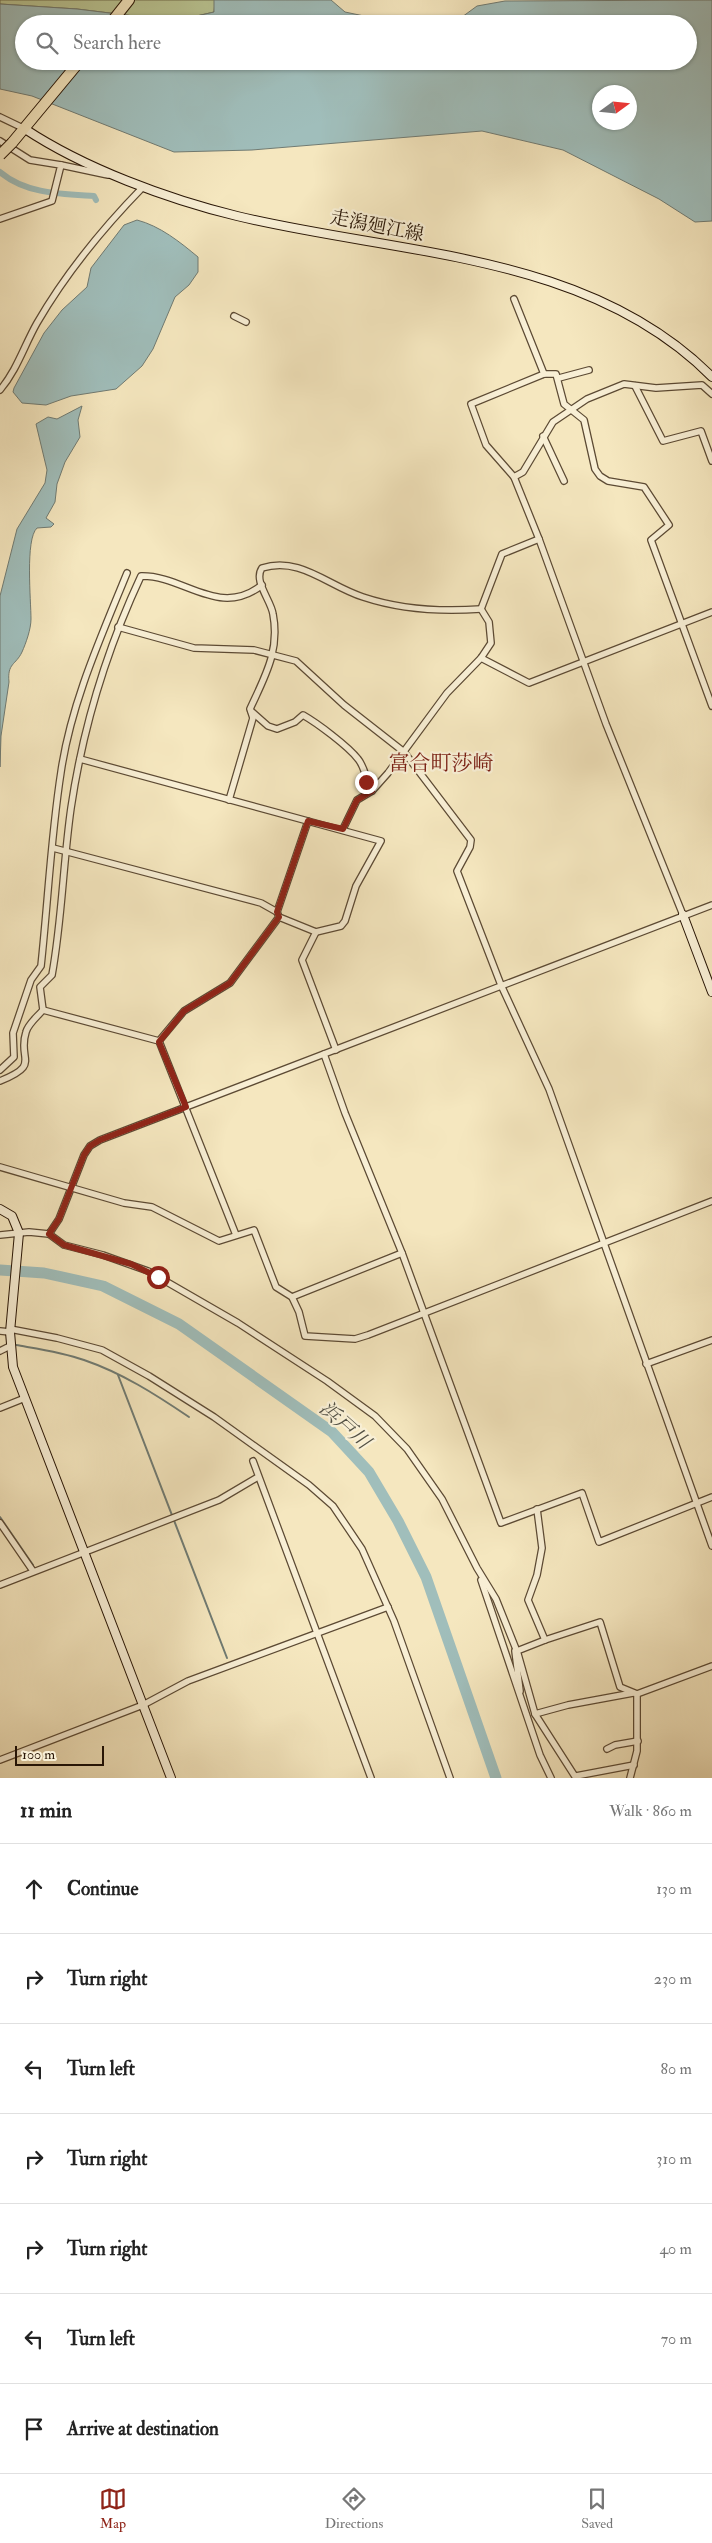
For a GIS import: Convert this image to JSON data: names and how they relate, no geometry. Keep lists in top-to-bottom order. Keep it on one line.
{"streets":{"main road":["走潟廻江線"]},"districts":["富合町莎崎"],"water":["浜戸川"],"scale_bar":"100 m","north":"right","page":{"search":"Search here","scale":"100 m","heading":["11 min","Walk · 860 m"],"list":[["Continue","130 m"],["Turn right","230 m"],["Turn left","80 m"],["Turn right","310 m"],["Turn right","40 m"],["Turn left","70 m"],"Arrive at destination"],"nav":["Map","Directions","Saved"]}}
